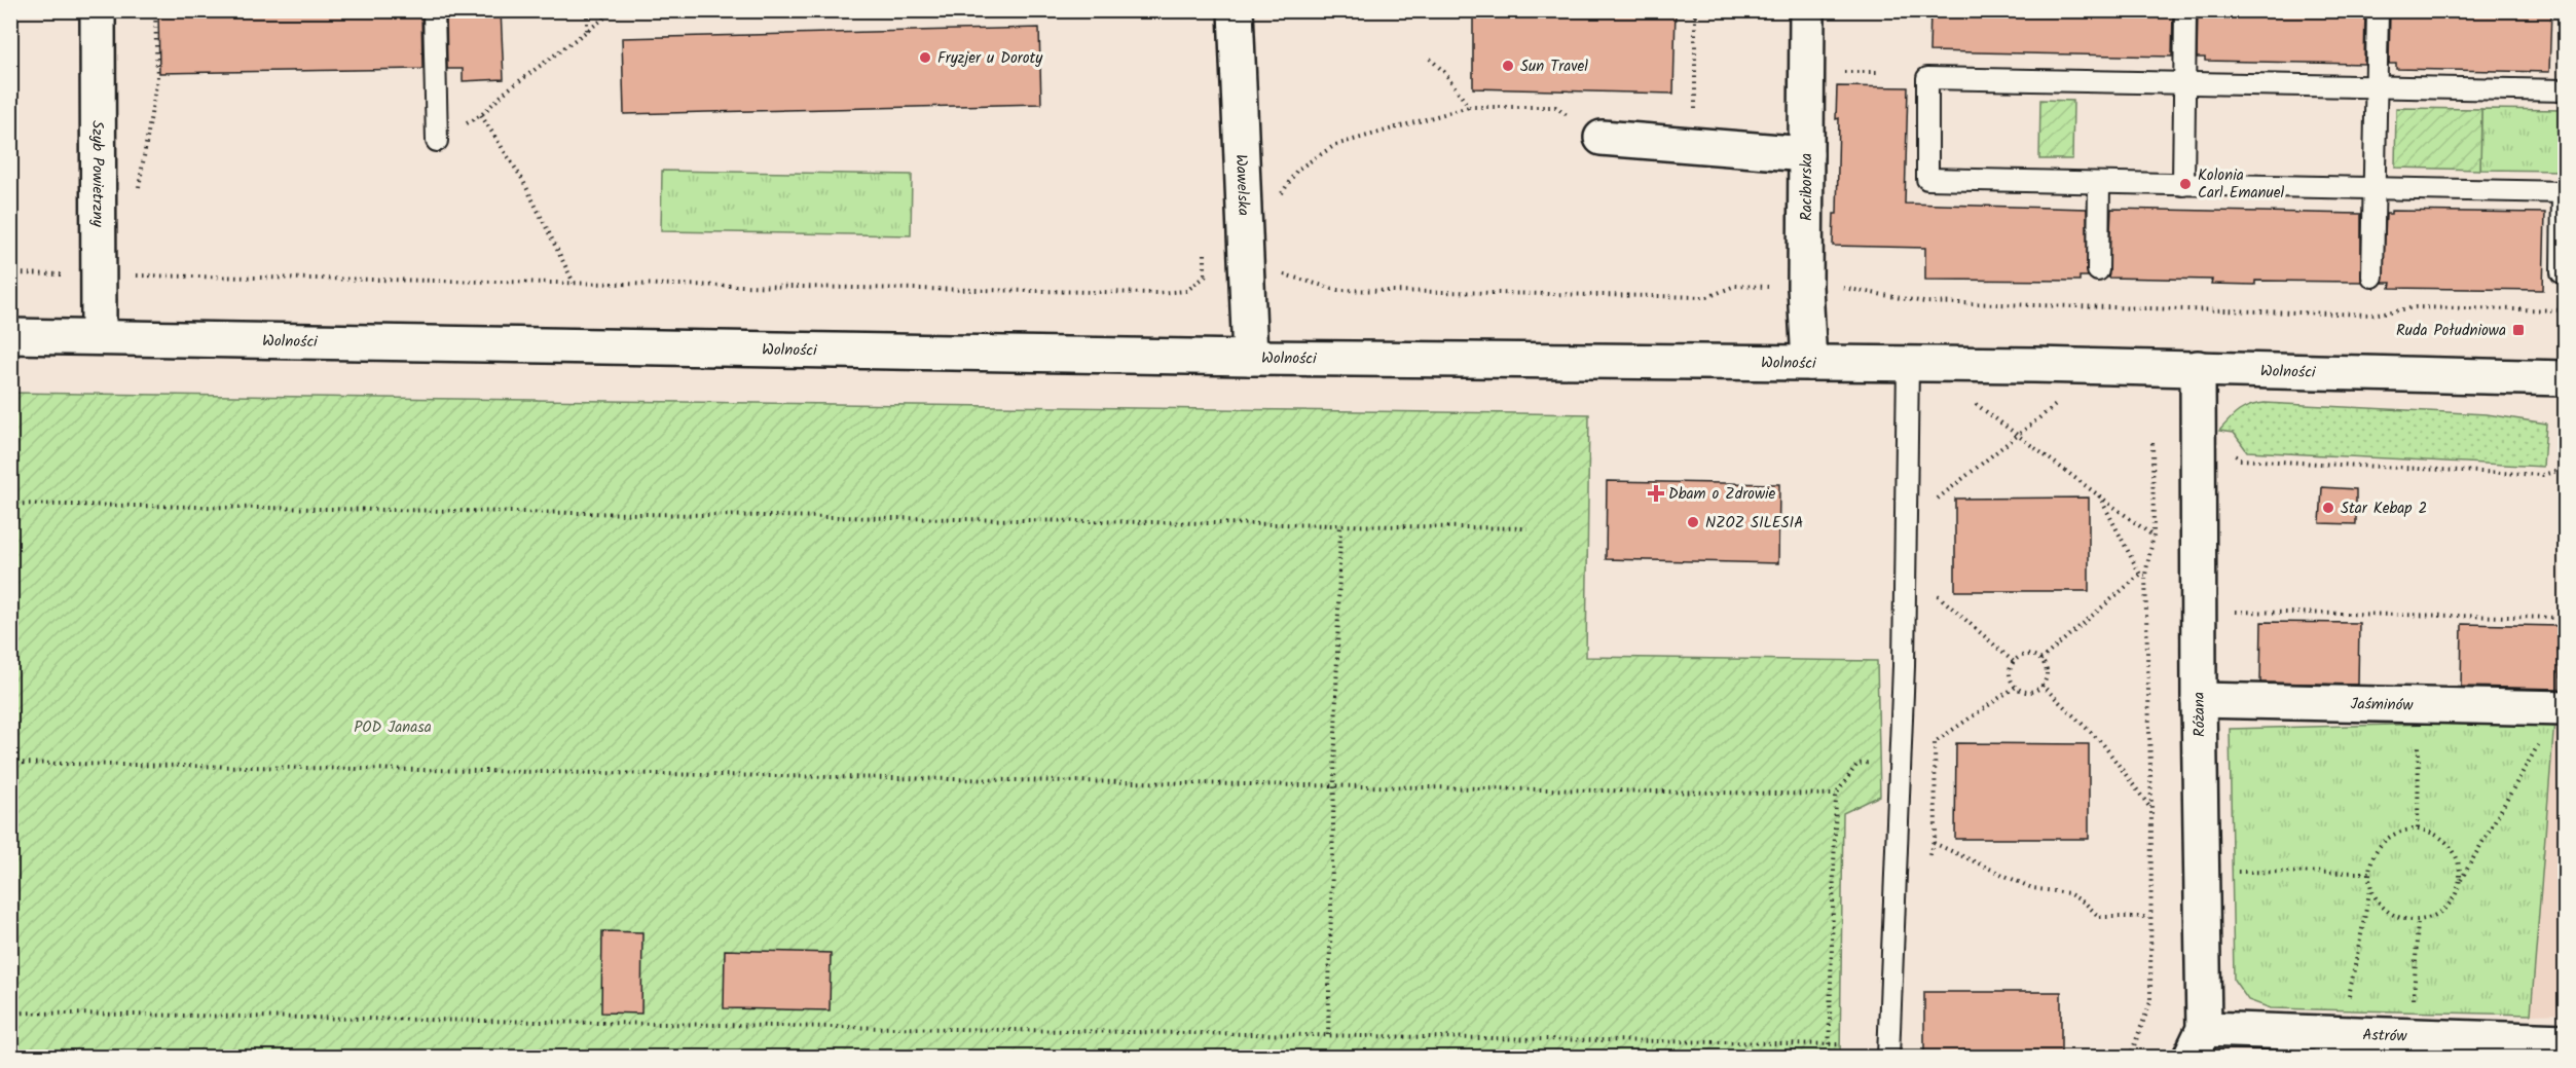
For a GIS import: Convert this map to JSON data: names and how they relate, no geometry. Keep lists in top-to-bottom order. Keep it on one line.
{"streets":{"street":["Szyb Powietrzny","Wawelska","Raciborska","Wolności","Jaśminów","Różana","Astrów"]},"crossings":[["Szyb Powietrzny","Wolności"],["Wawelska","Wolności"],["Raciborska","Wolności"],["Wolności","Różana"],["Jaśminów","Różana"],["Różana","Astrów"]],"parks":["POD Janasa"],"places":{"other":["Fryzjer u Doroty","Sun Travel","Kolonia Carl Emanuel","Star Kebap 2","NZOZ SILESIA"],"transit":["Ruda Południowa"],"health":["Dbam o Zdrowie"]}}
